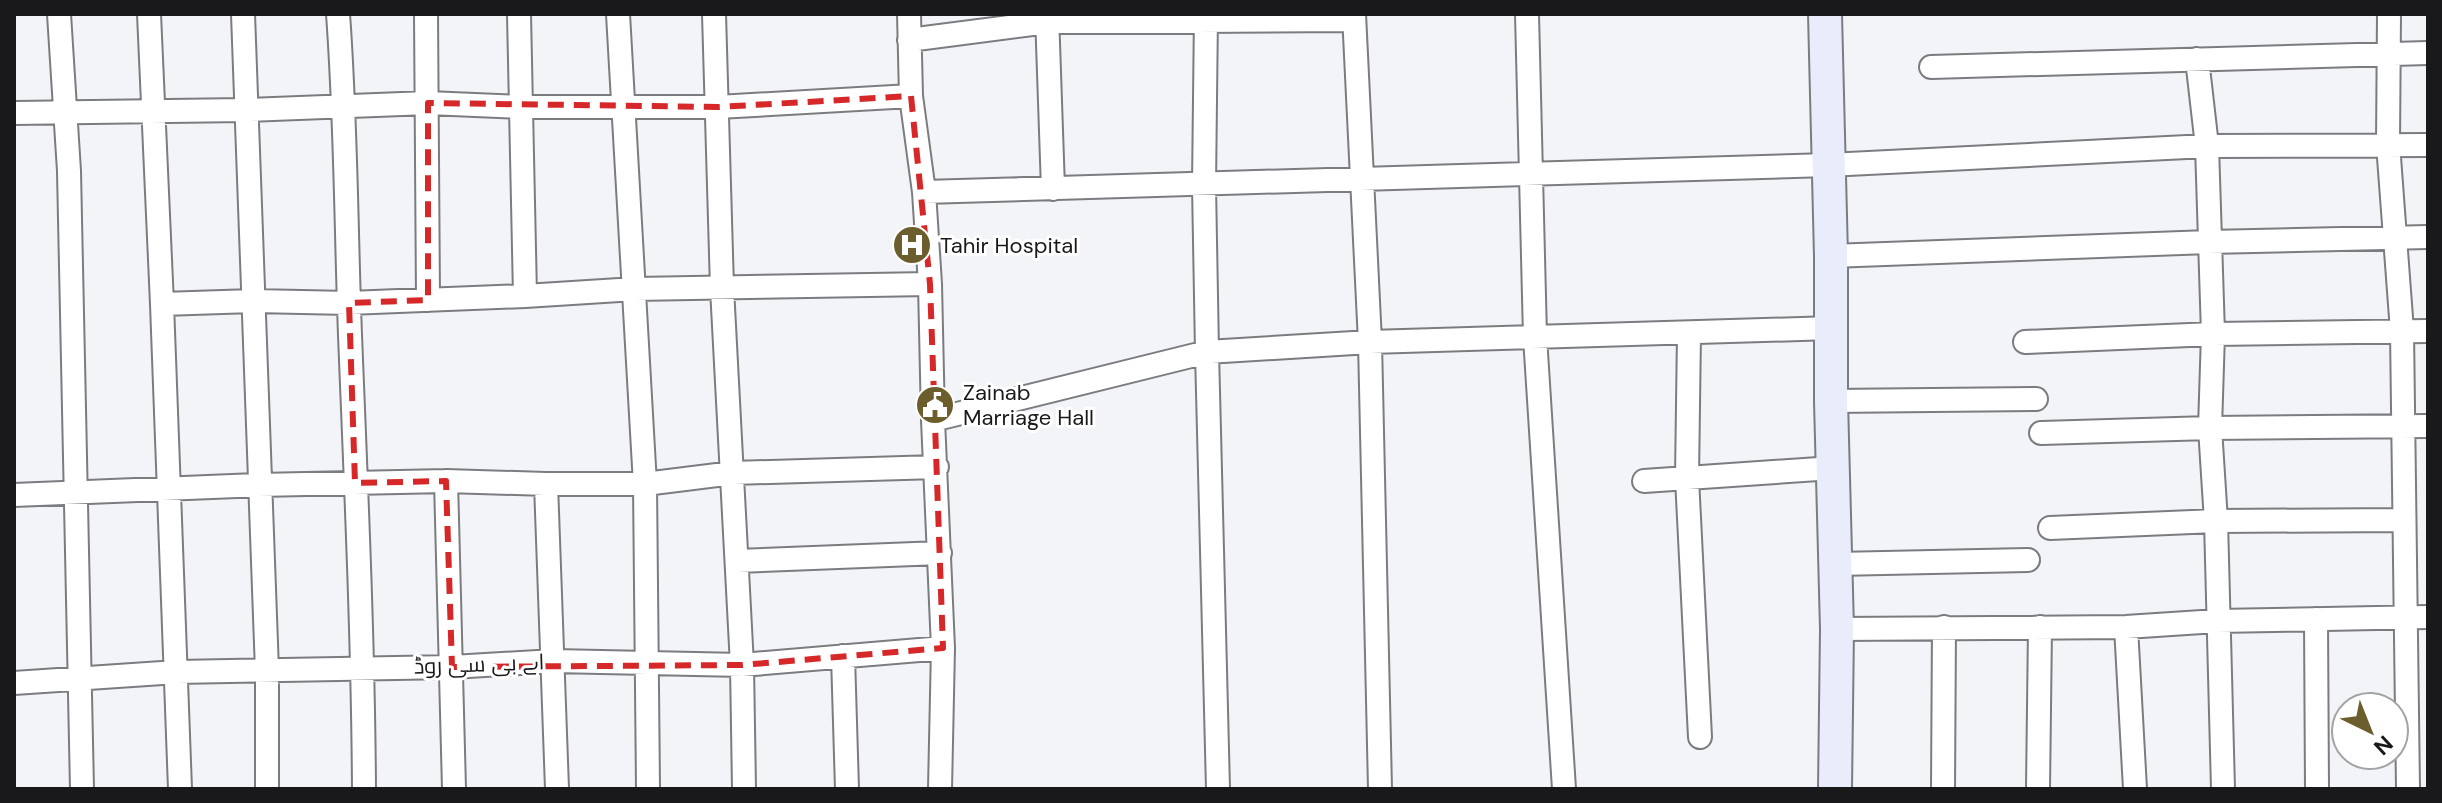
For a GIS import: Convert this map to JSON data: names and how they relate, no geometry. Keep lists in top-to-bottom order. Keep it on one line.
{"streets":{"street":["اے بی سی روڈ"]},"places":{"hospital":["Tahir Hospital"],"public building":["Zainab Marriage Hall"]},"north":"bottom right"}
